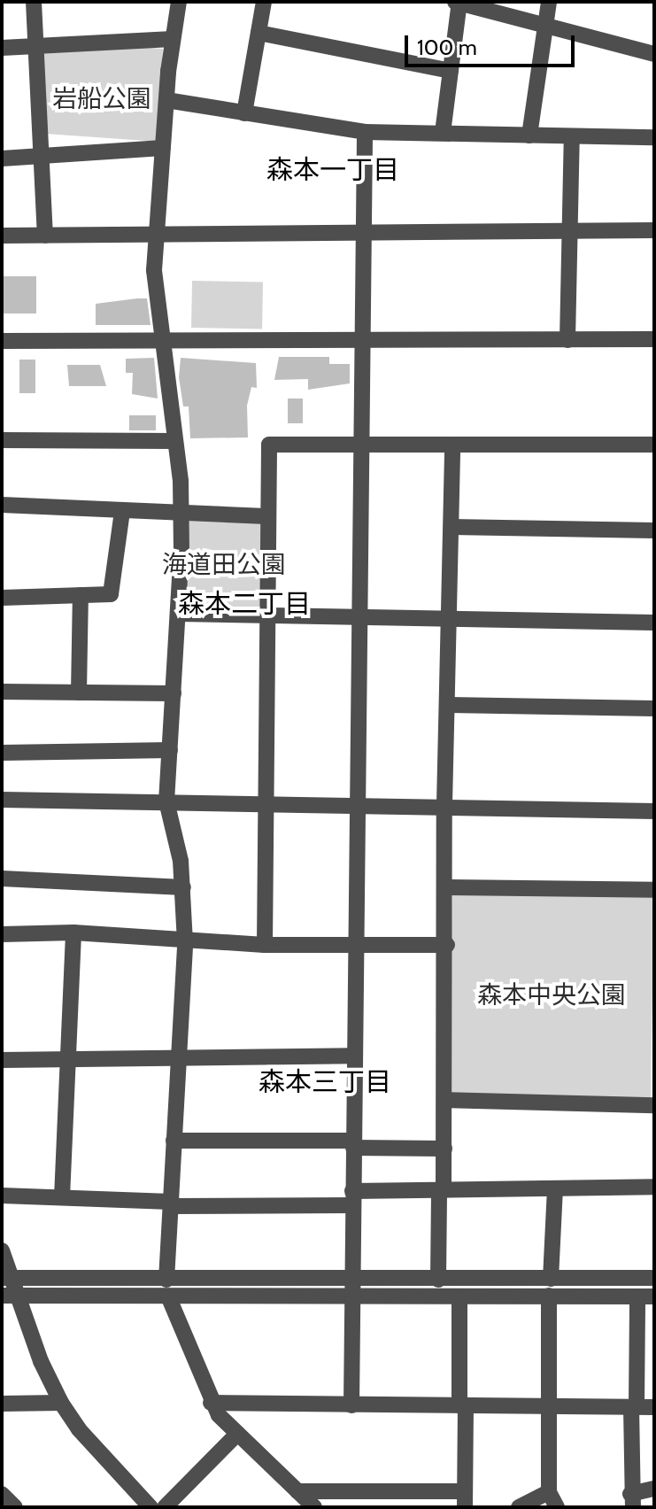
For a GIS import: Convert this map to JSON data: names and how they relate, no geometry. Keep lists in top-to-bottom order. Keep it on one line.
{"districts":["森本一丁目","森本二丁目","森本三丁目"],"parks":["岩船公園","海道田公園","森本中央公園"],"scale_bar":"100 m"}
